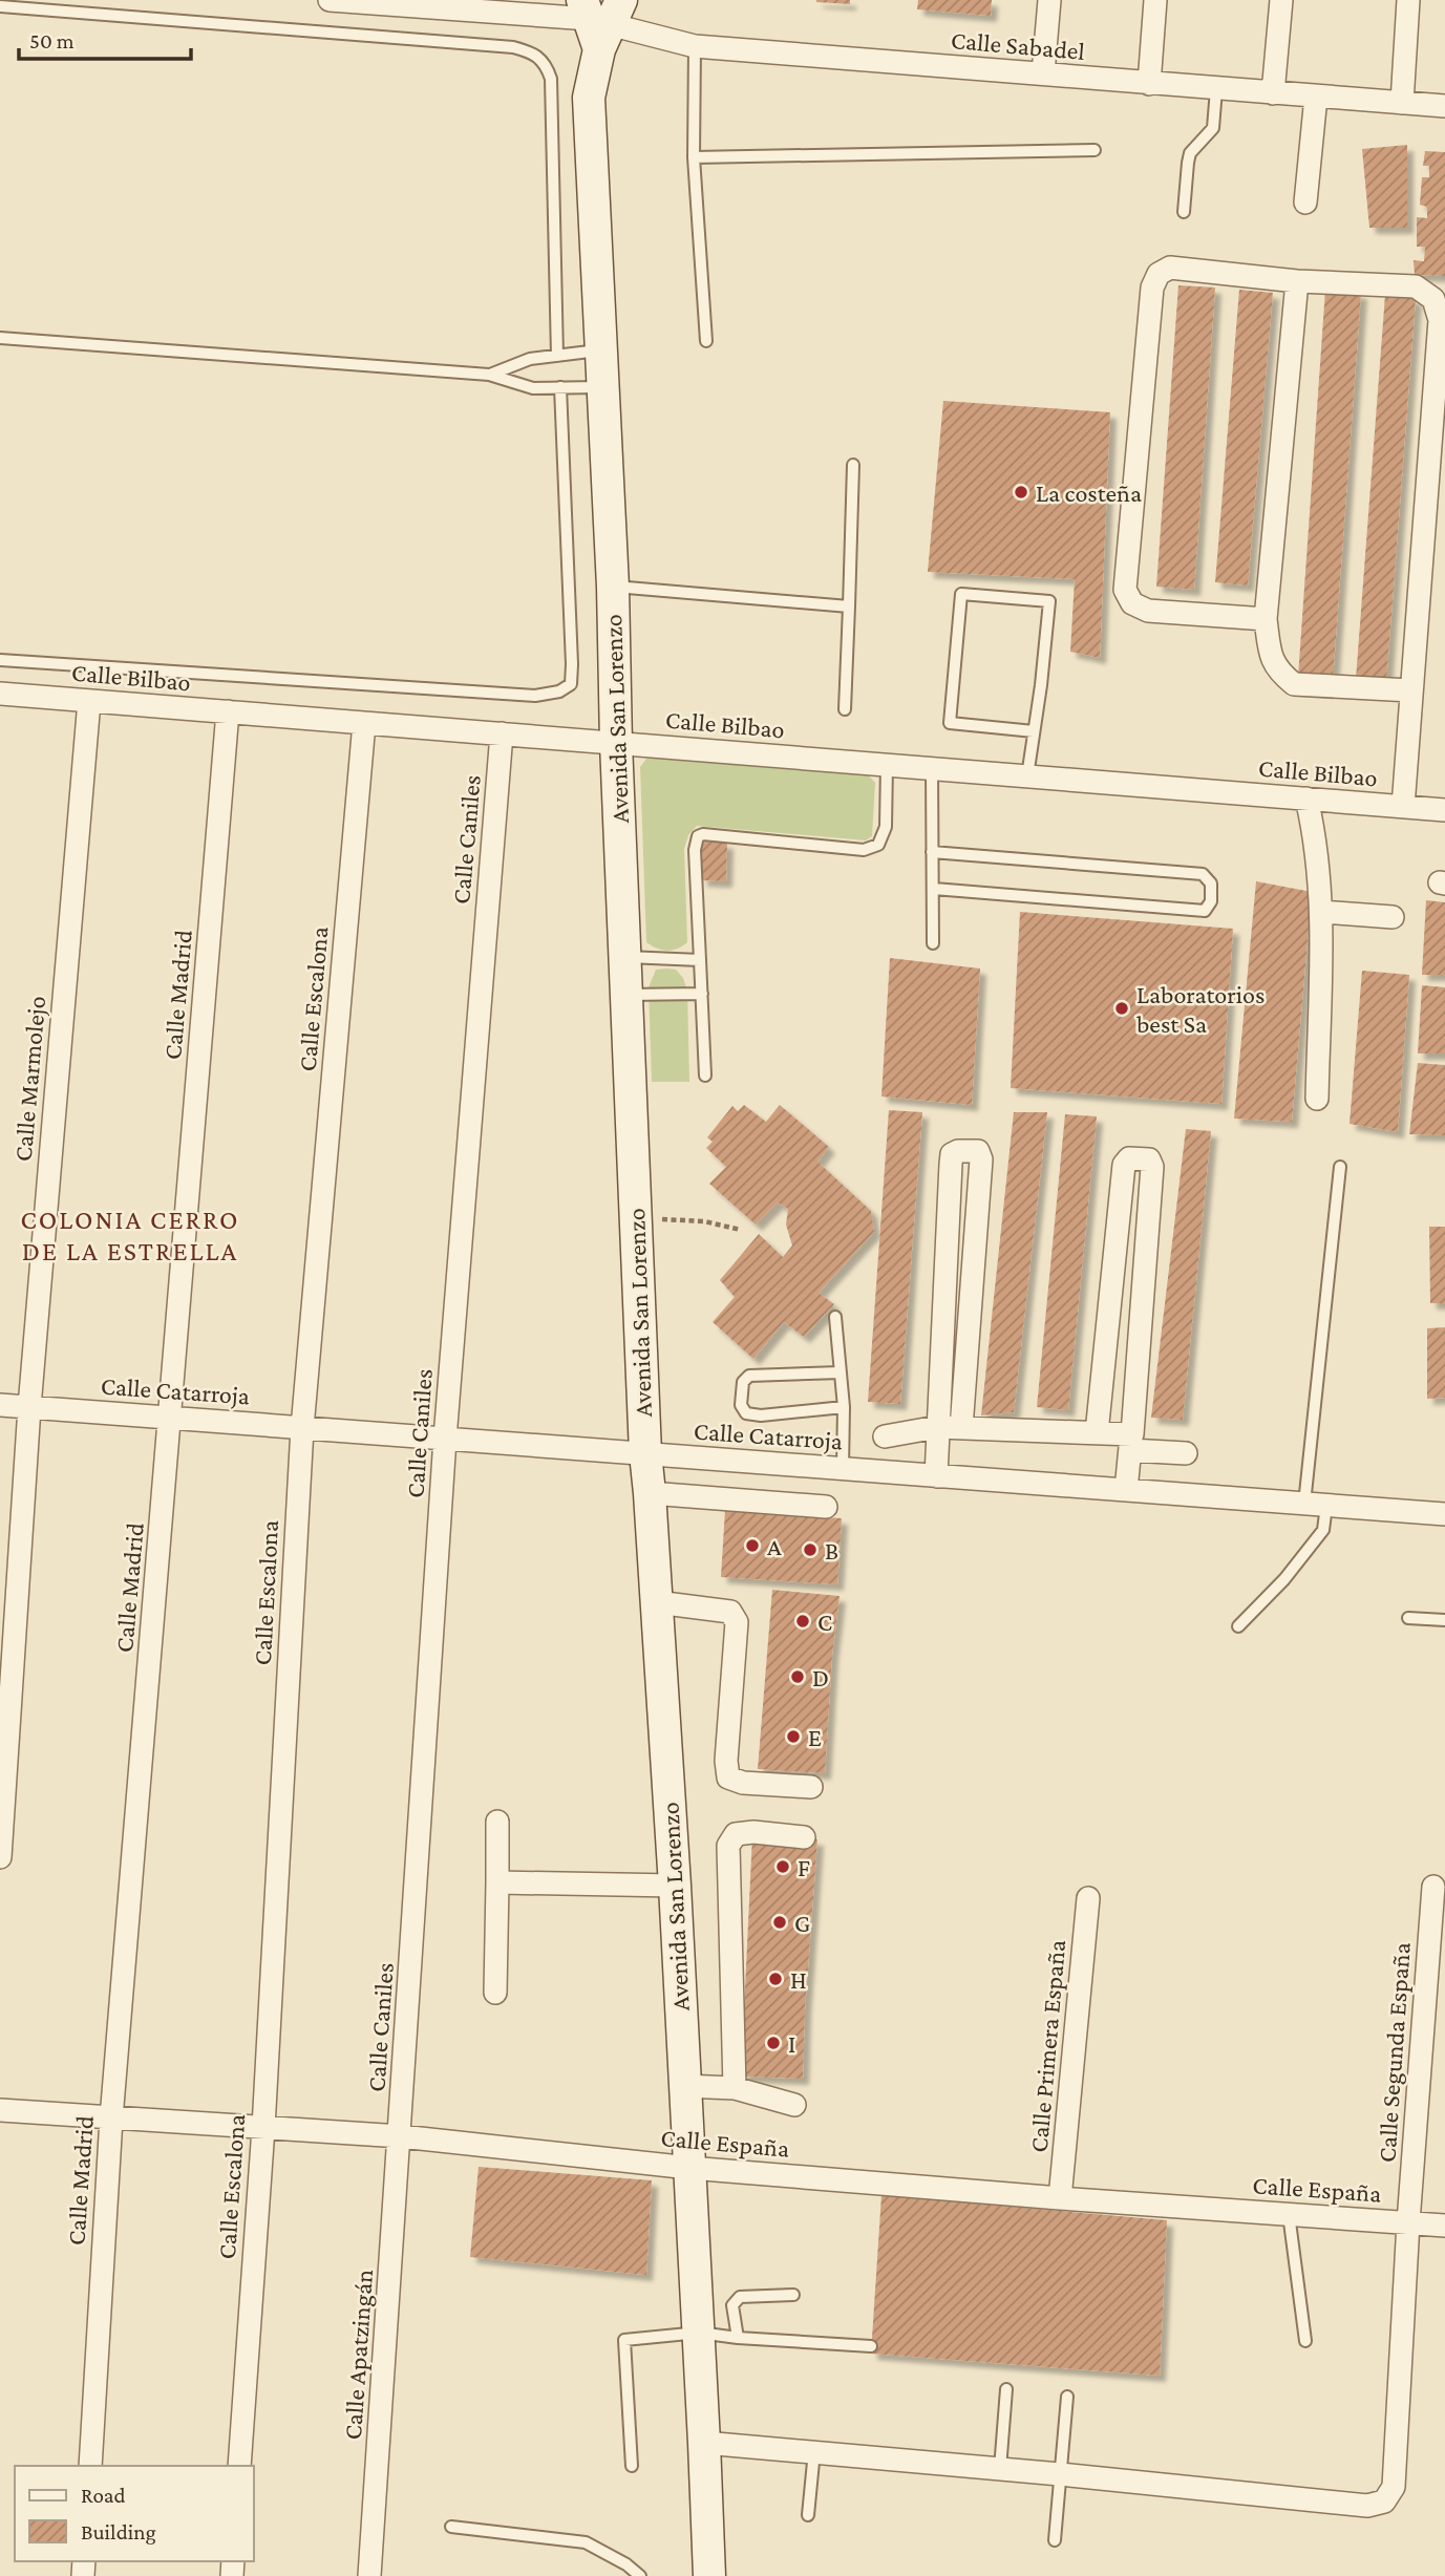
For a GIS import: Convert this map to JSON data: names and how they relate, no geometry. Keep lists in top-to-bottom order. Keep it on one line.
{"streets":{"main road":["Avenida San Lorenzo"],"street":["Calle Sabadel","Calle Bilbao","Calle Caniles","Calle Madrid","Calle Escalona","Calle Marmolejo","Calle Catarroja","Calle Primera España","Calle Segunda España","Calle España","Calle Apatzingán"]},"crossings":[["Calle Sabadel","Avenida San Lorenzo"],["Calle Bilbao","Avenida San Lorenzo"],["Calle Bilbao","Calle Caniles"],["Calle Bilbao","Calle Madrid"],["Calle Bilbao","Calle Escalona"],["Calle Bilbao","Calle Marmolejo"],["Avenida San Lorenzo","Calle Catarroja"],["Avenida San Lorenzo","Calle Segunda España"],["Avenida San Lorenzo","Calle España"],["Calle Caniles","Calle Catarroja"],["Calle Caniles","Calle España"],["Calle Caniles","Calle Apatzingán"],["Calle Madrid","Calle Catarroja"],["Calle Madrid","Calle España"],["Calle Escalona","Calle Catarroja"],["Calle Escalona","Calle España"],["Calle Marmolejo","Calle Catarroja"],["Calle Primera España","Calle España"],["Calle Segunda España","Calle España"],["Calle España","Calle Apatzingán"]],"districts":["COLONIA CERRO DE LA ESTRELLA"],"places":["La costeña","Laboratorios best Sa","A","B","C","D","E","F","G","H","I"],"legend":["Road","Building"],"scale_bar":"50 m"}
